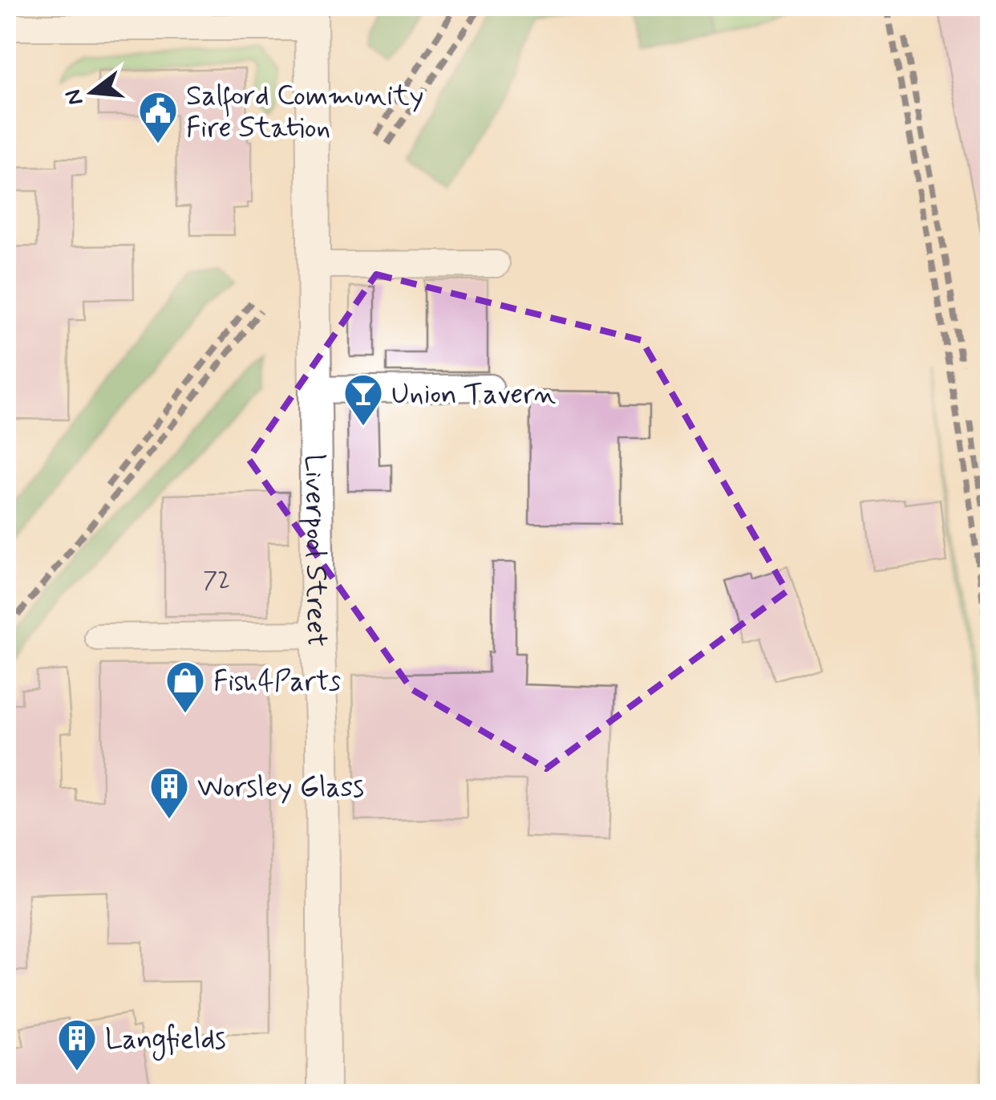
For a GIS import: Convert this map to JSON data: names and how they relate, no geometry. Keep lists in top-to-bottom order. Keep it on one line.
{"streets":{"street":["Liverpool Street"]},"places":{"public building":["Salford Community Fire Station"],"bar":["Union Tavern"],"shop":["Fish4Parts"],"building":["Worsley Glass","Langfields"]},"house_numbers":["72"],"north":"left"}
